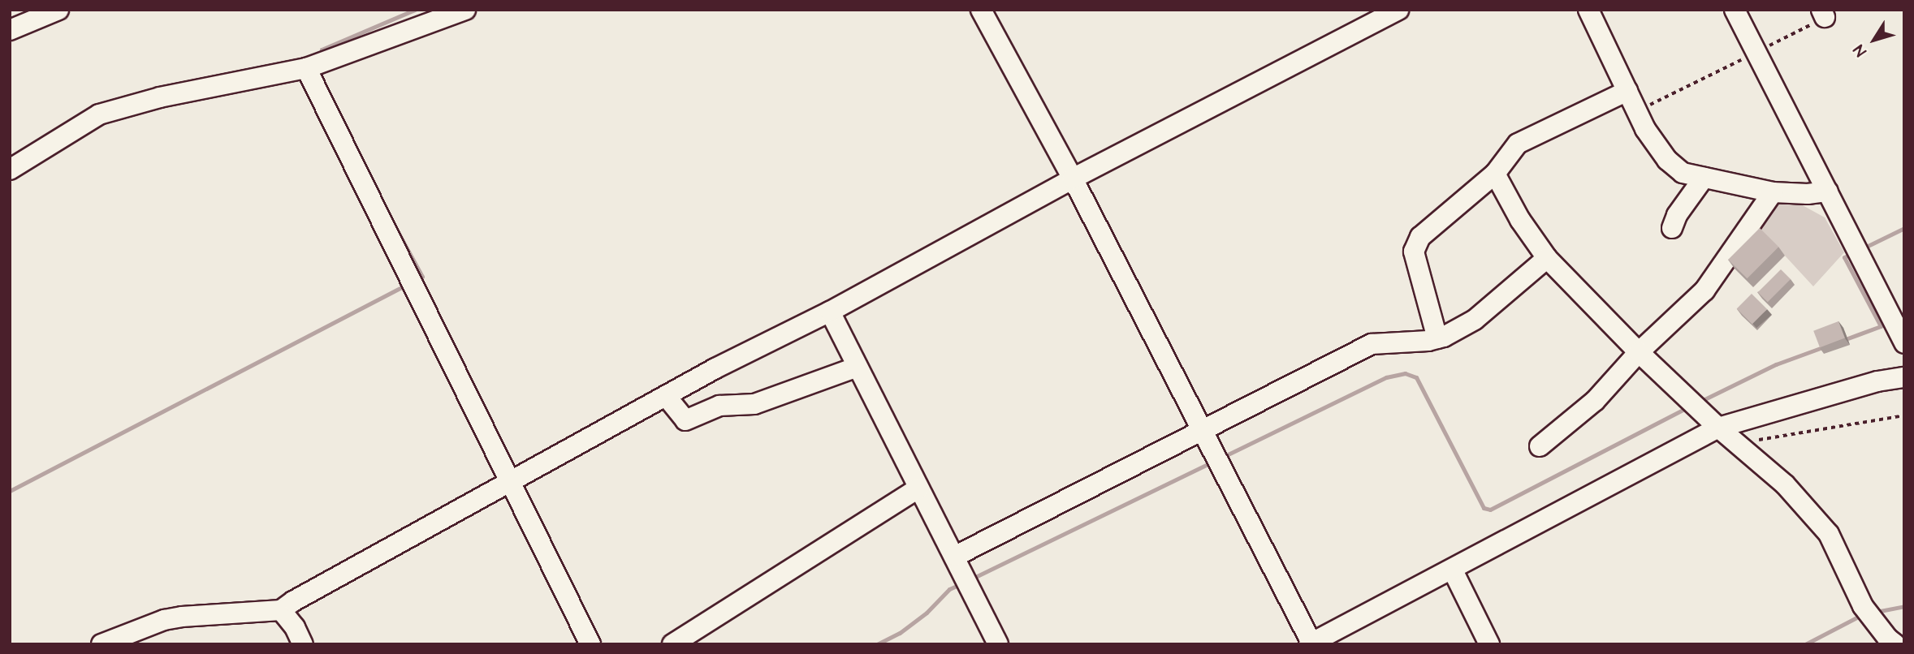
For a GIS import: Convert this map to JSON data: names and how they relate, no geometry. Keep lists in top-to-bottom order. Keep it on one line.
{"north":"bottom left"}
